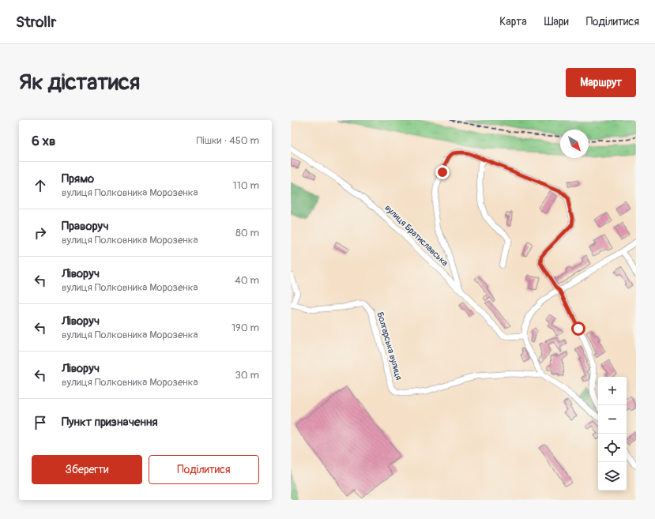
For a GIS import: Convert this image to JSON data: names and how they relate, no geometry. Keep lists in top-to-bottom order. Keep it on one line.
{"streets":{"street":["вулиця Братиславська","Болгарська вулиця"]},"north":"bottom right","page":{"header":"Strollr","nav":["Карта","Шари","Поділитися"],"buttons":["Маршрут",["Зберегти","Поділитися"]],"title":"Як дістатися","heading":["6 хв","Пішки · 450 m"],"list":[["Прямо","вулиця Полковника Морозенка","110 m"],["Праворуч","вулиця Полковника Морозенка","80 m"],["Ліворуч","вулиця Полковника Морозенка","40 m"],["Ліворуч","вулиця Полковника Морозенка","190 m"],["Ліворуч","вулиця Полковника Морозенка","30 m"],"Пункт призначення"],"map_buttons":["+","−"]}}
